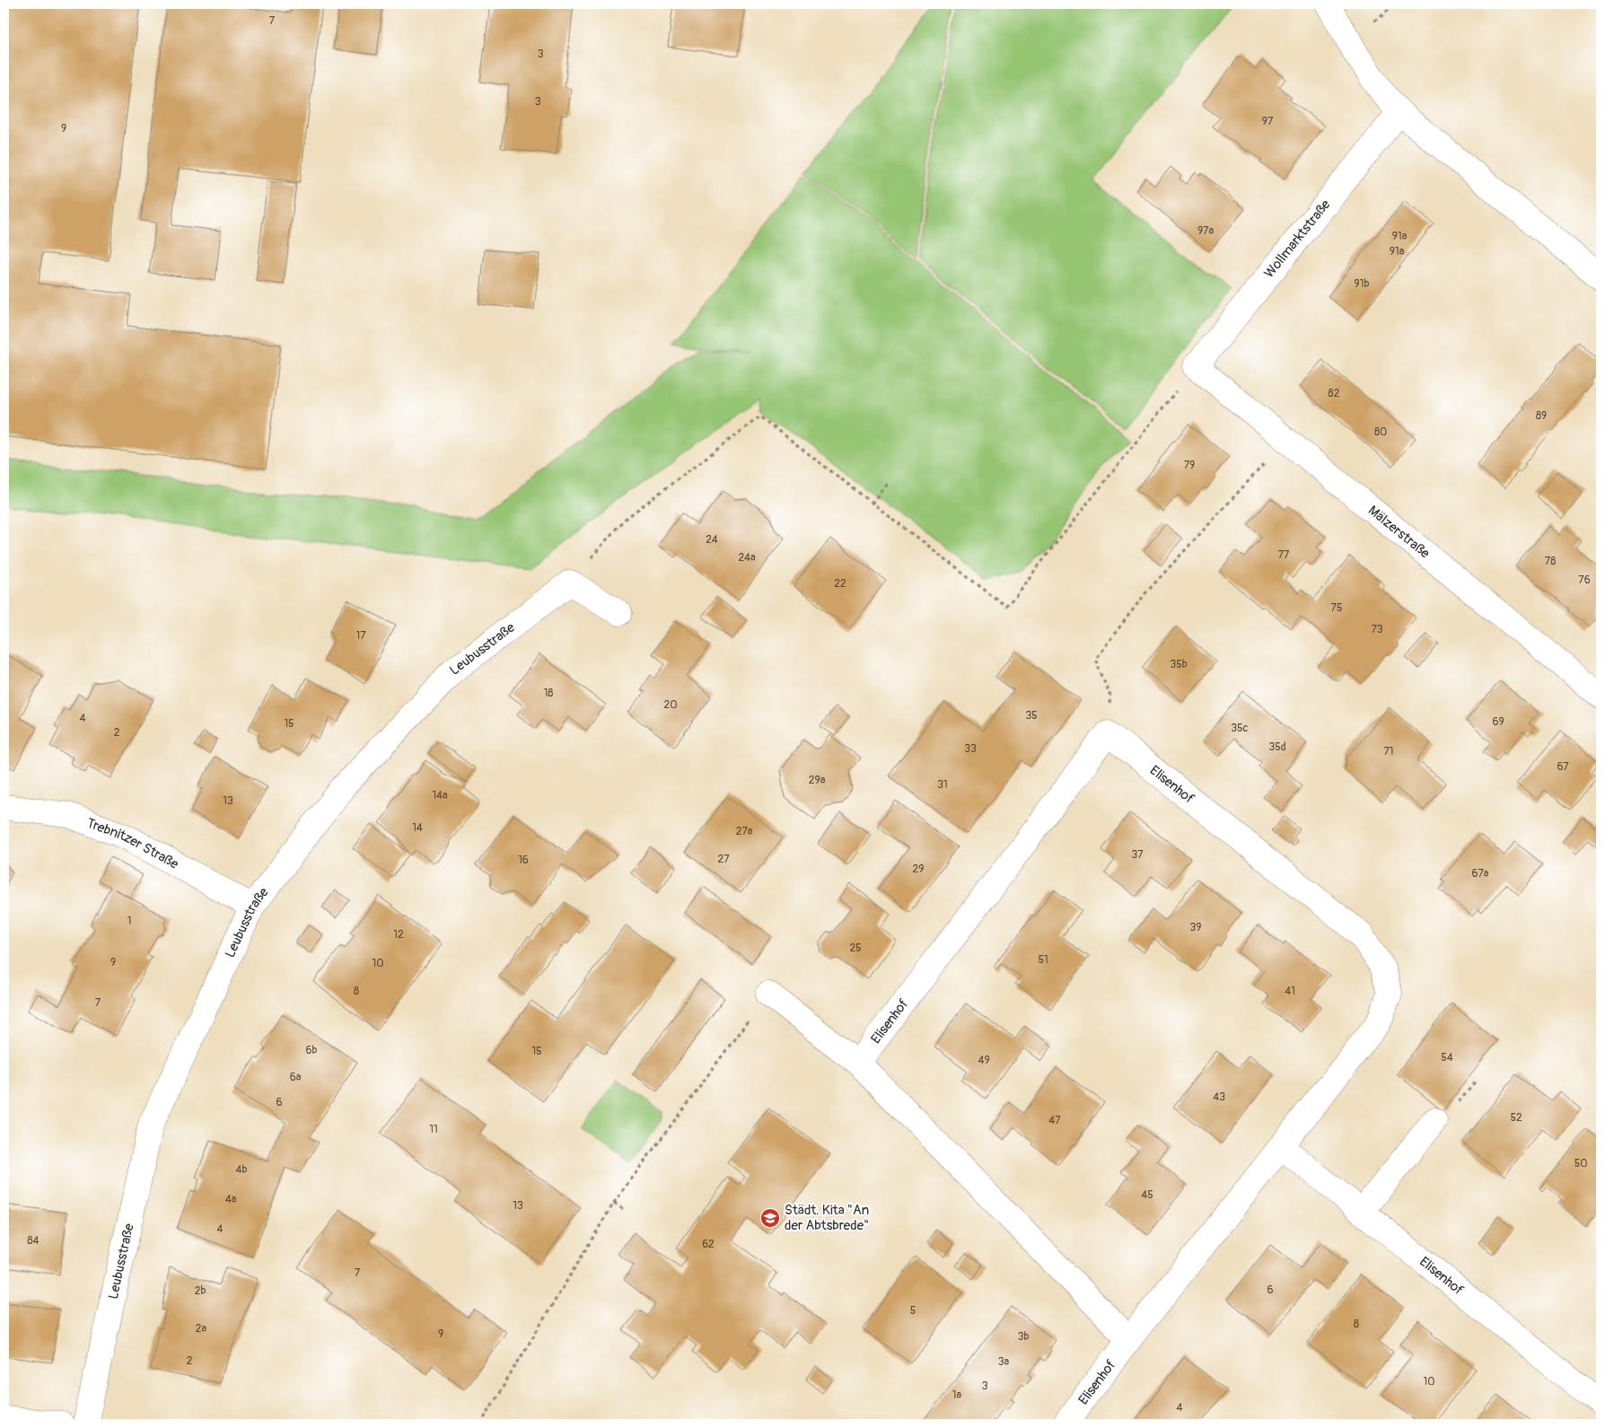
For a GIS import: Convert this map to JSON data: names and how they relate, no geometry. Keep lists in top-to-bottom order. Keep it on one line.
{"streets":{"street":["Wollmarktstraße","Mälzerstraße","Leubusstraße","Elisenhof","Trebnitzer Straße"]},"crossings":[["Wollmarktstraße","Mälzerstraße"],["Leubusstraße","Trebnitzer Straße"]],"places":{"school or university":["Städt. Kita \"An der Abtsbrede\""]},"house_numbers":["7","3","3","97","9","97a","91a","91a","91b","82","89","80","79","24","77","24a","78","76","22","75","73","17","35b","18","20","35","4","69","15","35c","2","35d","33","71","67","29a","31","14a","13","14","27a","37","27","16","29","67a","1","39","12","25","51","9","10","8","41","7","6b","15","54","49","6a","43","6","52","47","11","50","4b","45","4a","13","4","84","62","7","6","2b","5","8","2a","9","3b","2","3a","10","3","1a","4"]}
